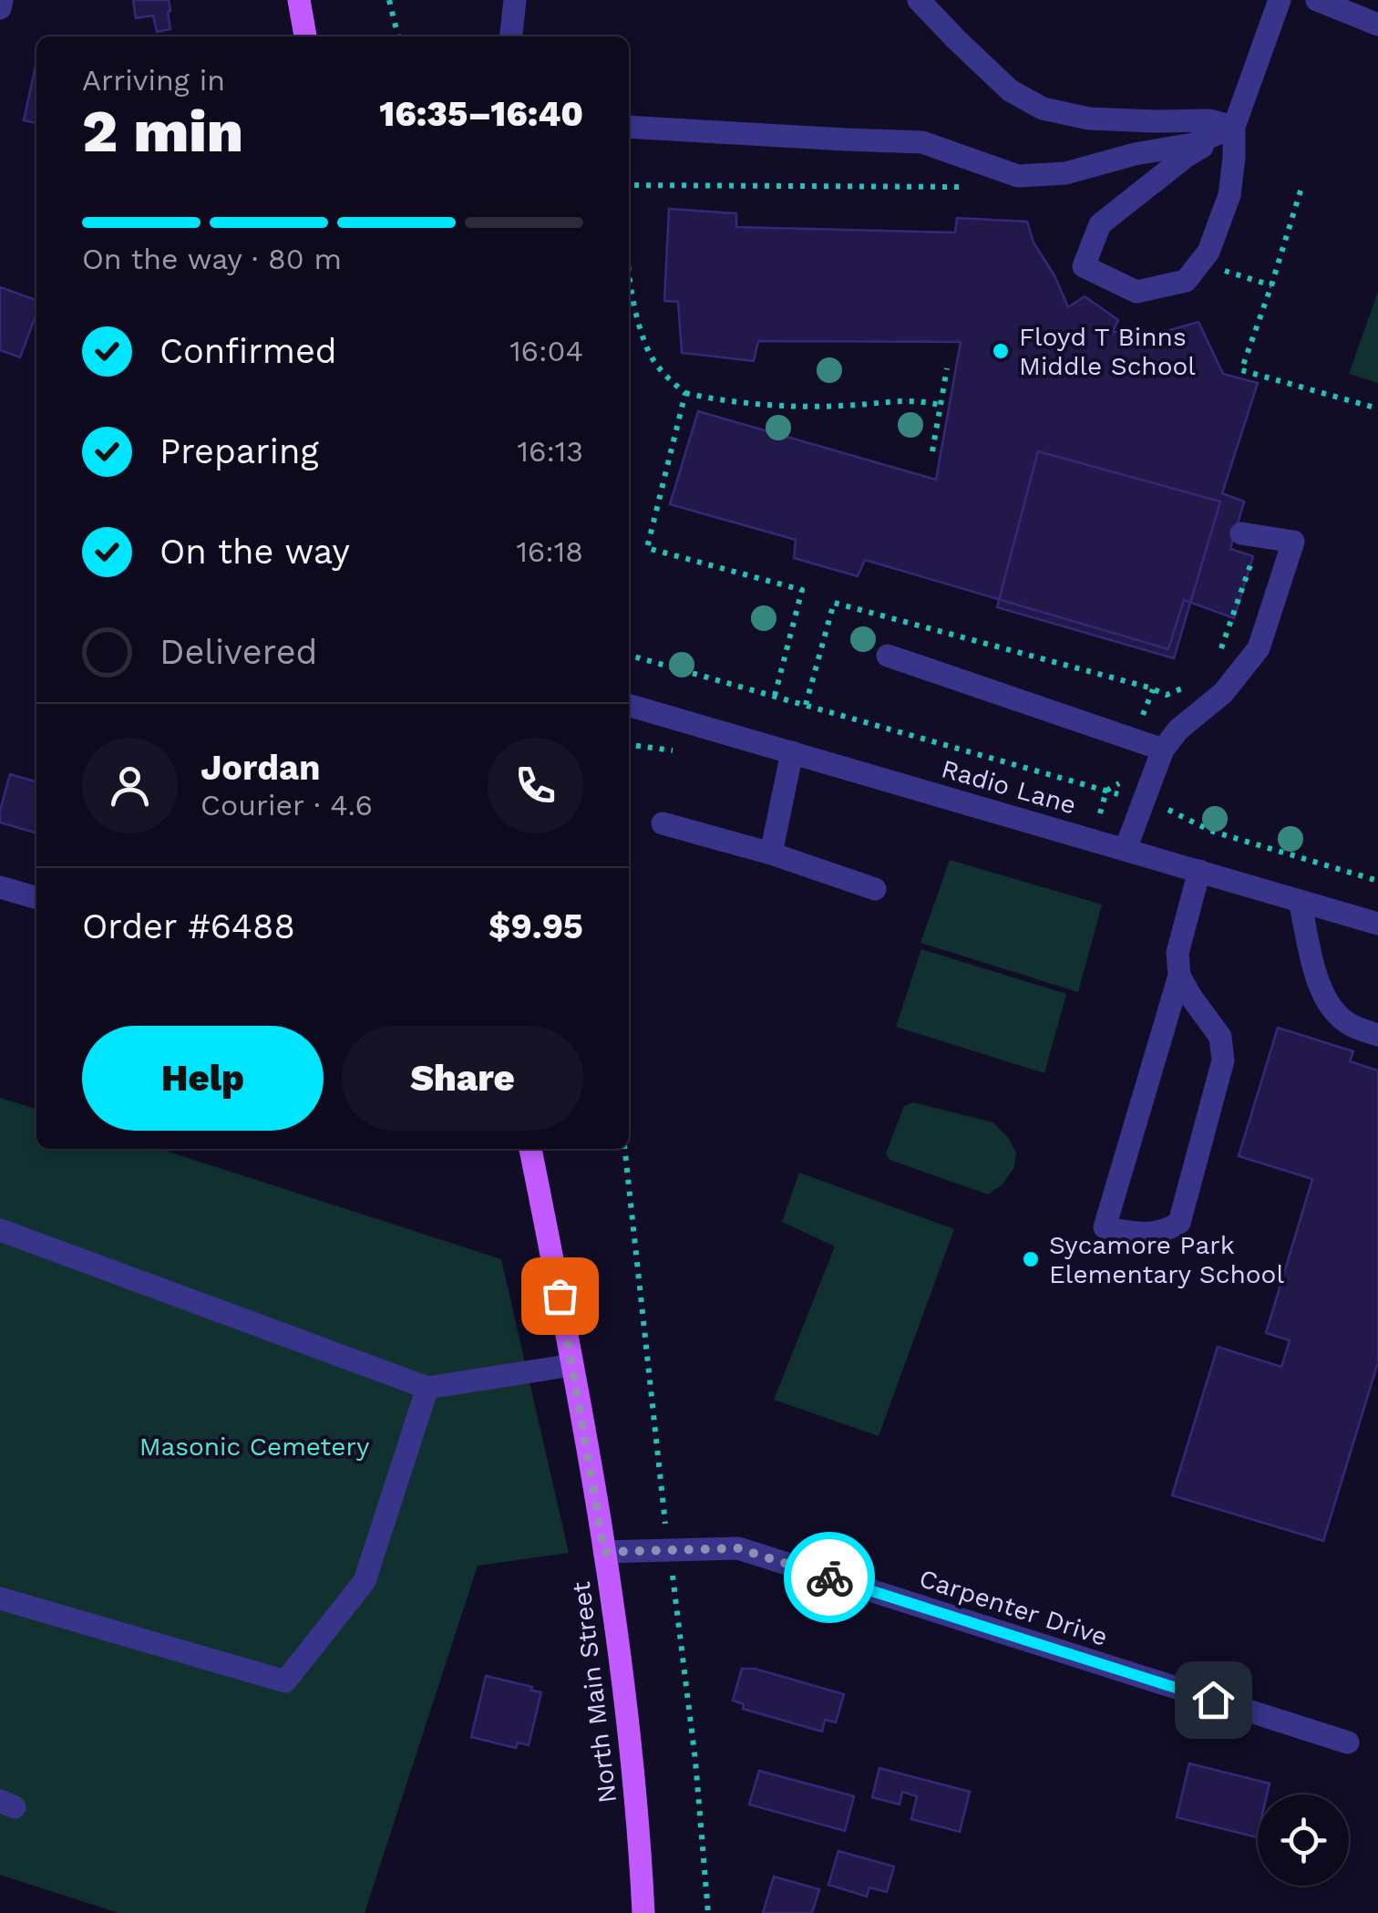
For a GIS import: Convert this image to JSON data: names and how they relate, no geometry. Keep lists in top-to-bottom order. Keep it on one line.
{"streets":{"main road":["North Main Street"],"street":["Radio Lane","Carpenter Drive"]},"crossings":[["Carpenter Drive","North Main Street"]],"parks":["Masonic Cemetery"],"places":["Floyd T Binns Middle School","Sycamore Park Elementary School"],"page":{"heading":["2 min","Arriving in","16:35–16:40"],"panel":["Jordan","Courier · 4.6","Order #6488","$9.95"],"bar":"On the way · 80 m","list":[["Confirmed","16:04"],["Preparing","16:13"],["On the way","16:18"],"Delivered"],"buttons":["Help","Share"]}}
